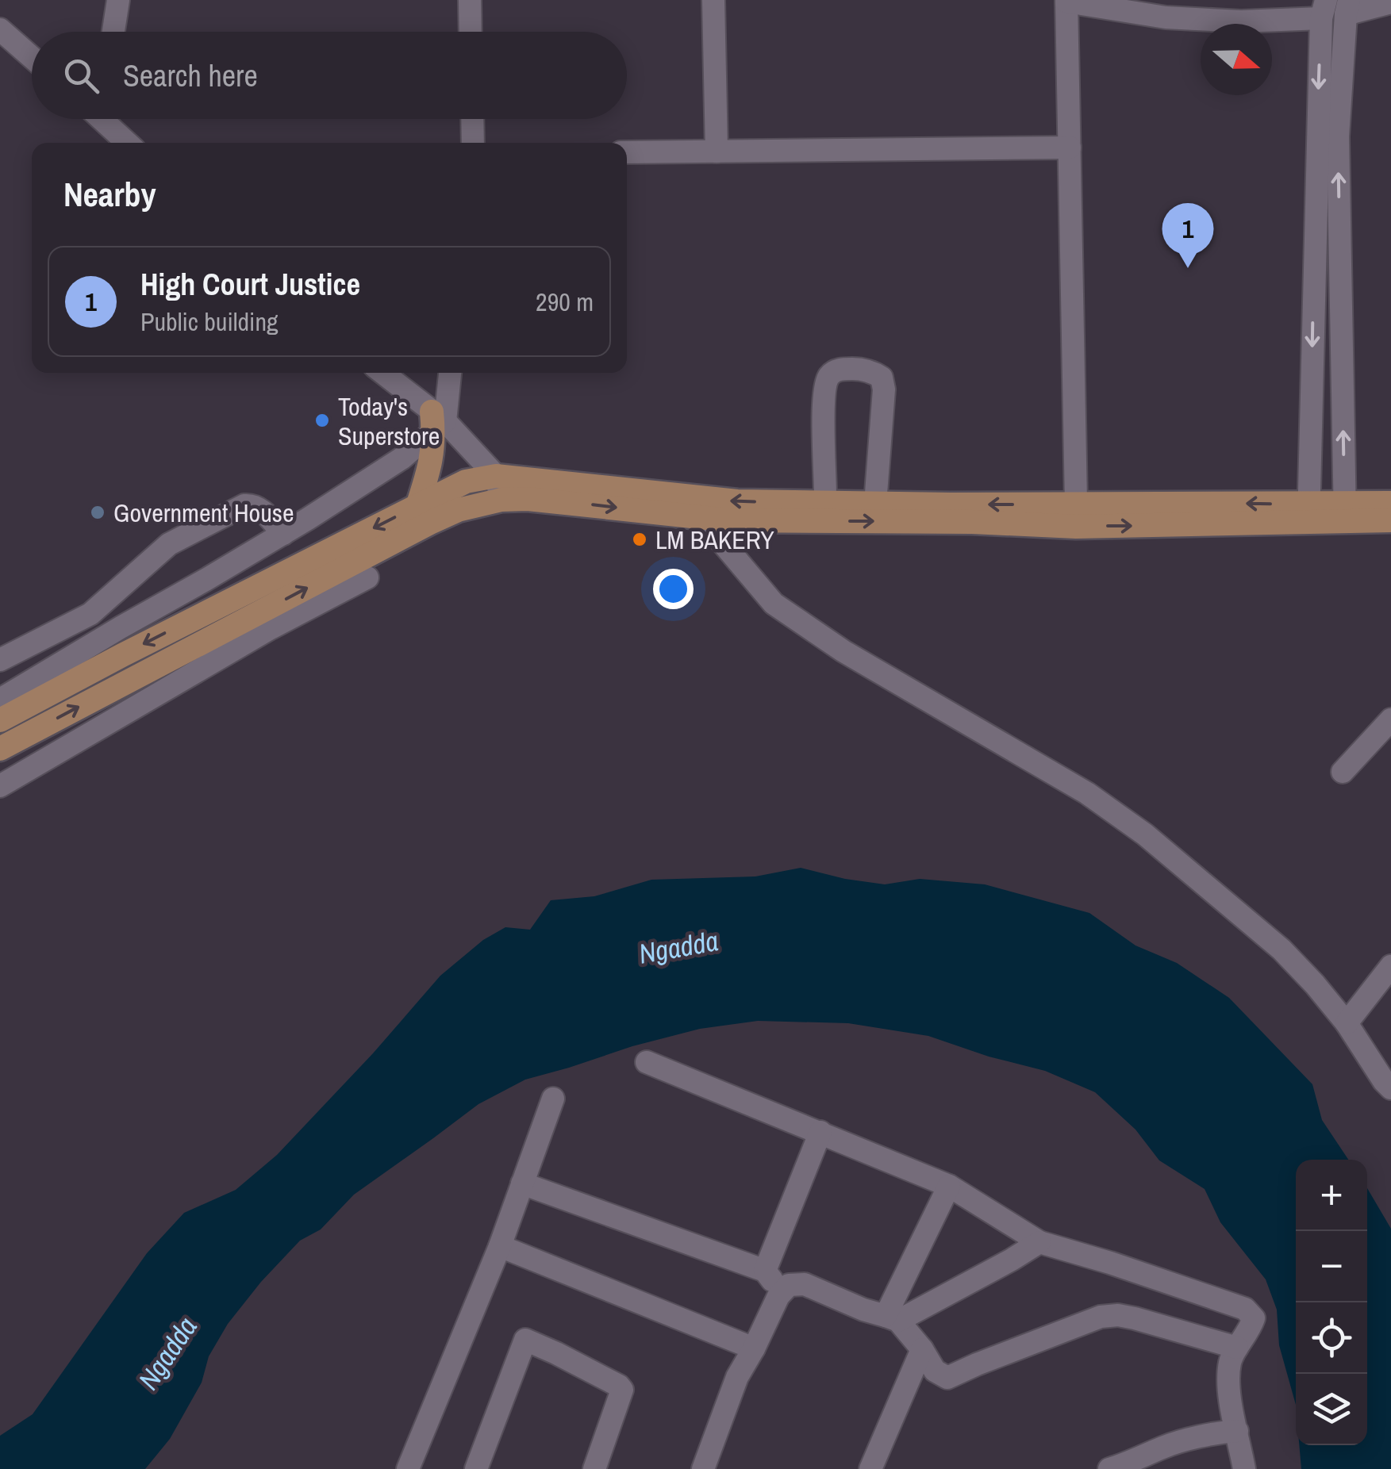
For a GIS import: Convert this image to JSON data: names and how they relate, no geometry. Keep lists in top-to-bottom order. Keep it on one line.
{"water":["Ngadda"],"places":["Today's Superstore","Government House","LM BAKERY"],"north":"right","page":{"search":"Search here","heading":"Nearby","pins":"1","list":[{"mark":"1","name":"High Court Justice","note":"Public building","value":"290 m"}],"map_buttons":["+","−"]}}
